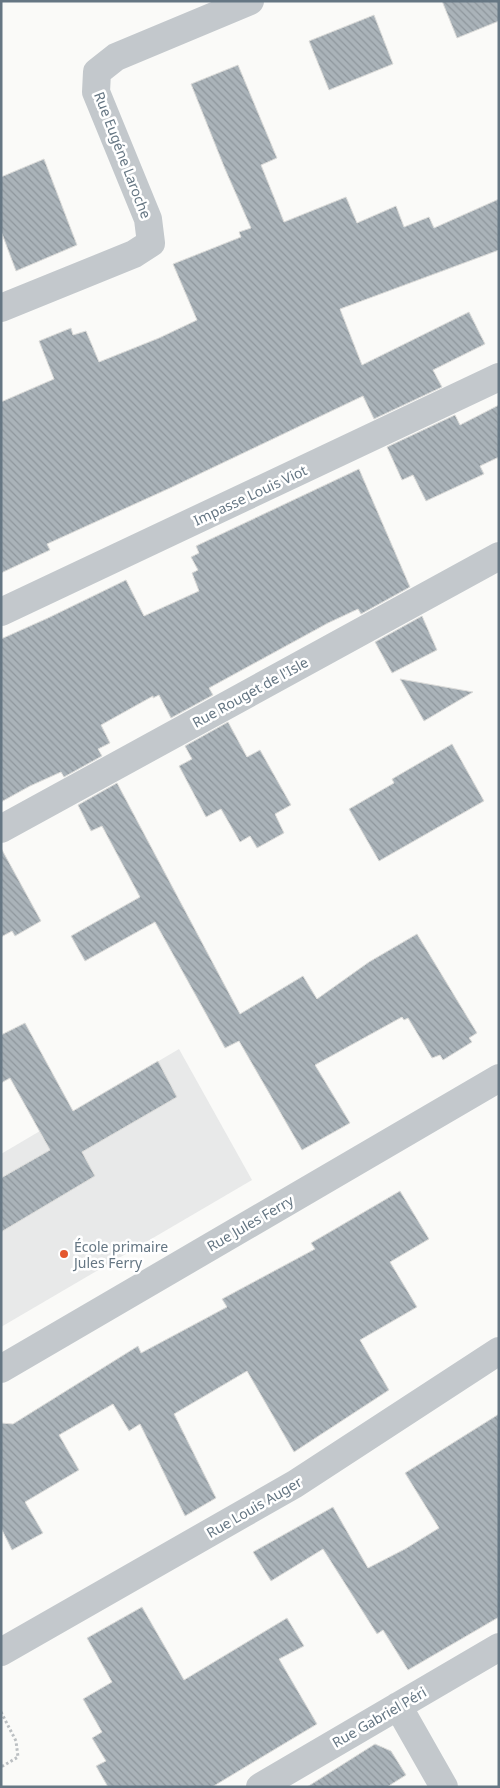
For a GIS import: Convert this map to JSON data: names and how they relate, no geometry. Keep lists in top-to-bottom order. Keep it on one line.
{"streets":{"street":["Rue Eugéne Laroche","Impasse Louis Viot","Rue Rouget de l'Isle","Rue Jules Ferry","Rue Louis Auger","Rue Gabriel Péri"]},"places":["École primaire Jules Ferry"]}
